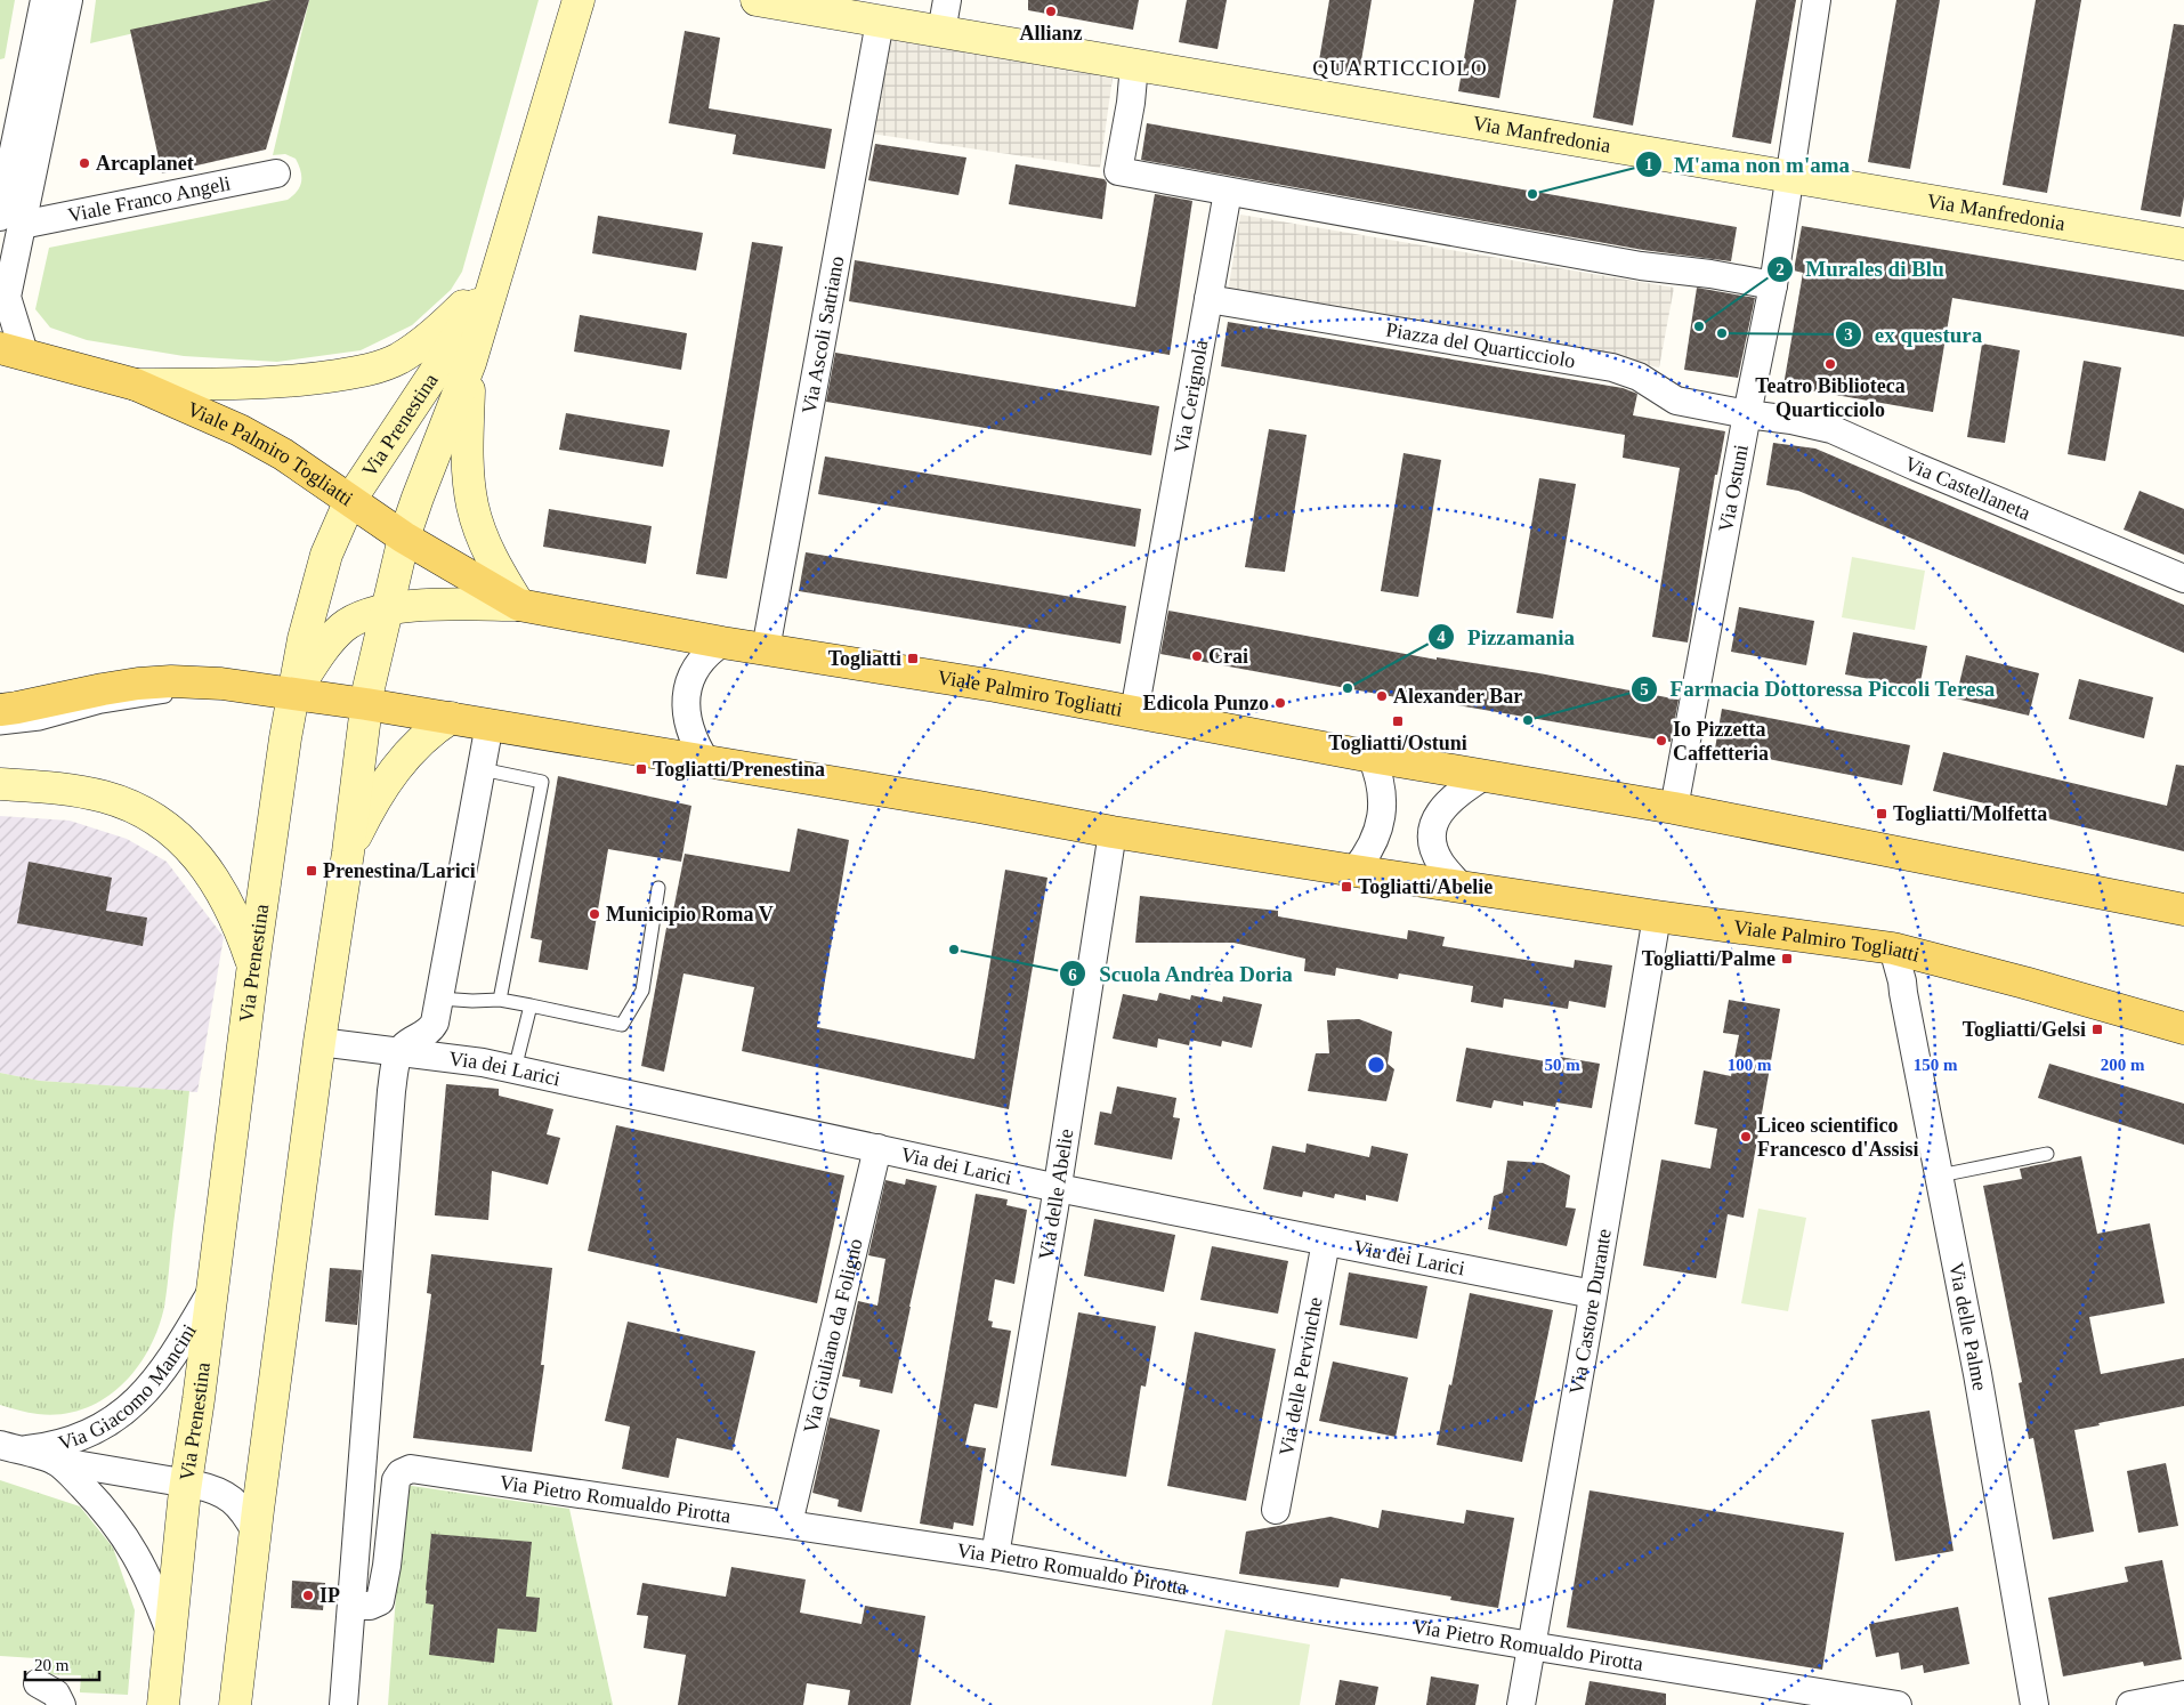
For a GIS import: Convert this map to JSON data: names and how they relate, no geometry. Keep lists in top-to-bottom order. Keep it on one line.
{"streets":{"main road":["Via Manfredonia","Via Prenestina","Viale Palmiro Togliatti"],"street":["Viale Franco Angeli","Via Ascoli Satriano","Piazza del Quarticciolo","Via Cerignola","Via Ostuni","Via Castellaneta","Via dei Larici","Via delle Abelie","Via Castore Durante","Via delle Palme","Via Giuliano da Foligno","Via delle Pervinche","Via Giacomo Mancini","Via Pietro Romualdo Pirotta"]},"crossings":[["Via Manfredonia","Via Ascoli Satriano"],["Via Manfredonia","Via Ostuni"],["Via Ascoli Satriano","Viale Palmiro Togliatti"],["Piazza del Quarticciolo","Via Cerignola"],["Piazza del Quarticciolo","Via Ostuni"],["Piazza del Quarticciolo","Via Castellaneta"],["Via Cerignola","Viale Palmiro Togliatti"],["Via Prenestina","Viale Palmiro Togliatti"],["Via Prenestina","Via dei Larici"],["Via Prenestina","Via Giacomo Mancini"],["Viale Palmiro Togliatti","Via Ostuni"],["Viale Palmiro Togliatti","Via delle Abelie"],["Viale Palmiro Togliatti","Via Castore Durante"],["Viale Palmiro Togliatti","Via delle Palme"],["Via Ostuni","Via Castellaneta"],["Via dei Larici","Via delle Abelie"],["Via dei Larici","Via Castore Durante"],["Via dei Larici","Via Giuliano da Foligno"],["Via dei Larici","Via delle Pervinche"],["Via delle Abelie","Via Pietro Romualdo Pirotta"],["Via Castore Durante","Via Pietro Romualdo Pirotta"],["Via Giuliano da Foligno","Via Pietro Romualdo Pirotta"]],"districts":["QUARTICCIOLO"],"places":{"other":["Allianz","Arcaplanet","M'ama non m'ama","Murales di Blu","ex questura","Teatro Biblioteca Quarticciolo","Crai","Pizzamania","Alexander Bar","Edicola Punzo","Farmacia Dottoressa Piccoli Teresa","Io Pizzetta Caffetteria","Municipio Roma V","Scuola Andrea Doria","Liceo scientifico Francesco d'Assisi","IP"],"transit":["Togliatti","Togliatti/Ostuni","Togliatti/Prenestina","Togliatti/Molfetta","Prenestina/Larici","Togliatti/Abelie","Togliatti/Palme","Togliatti/Gelsi"]},"scale_bar":"20 m","rings":["50 m","100 m","150 m","200 m"]}
